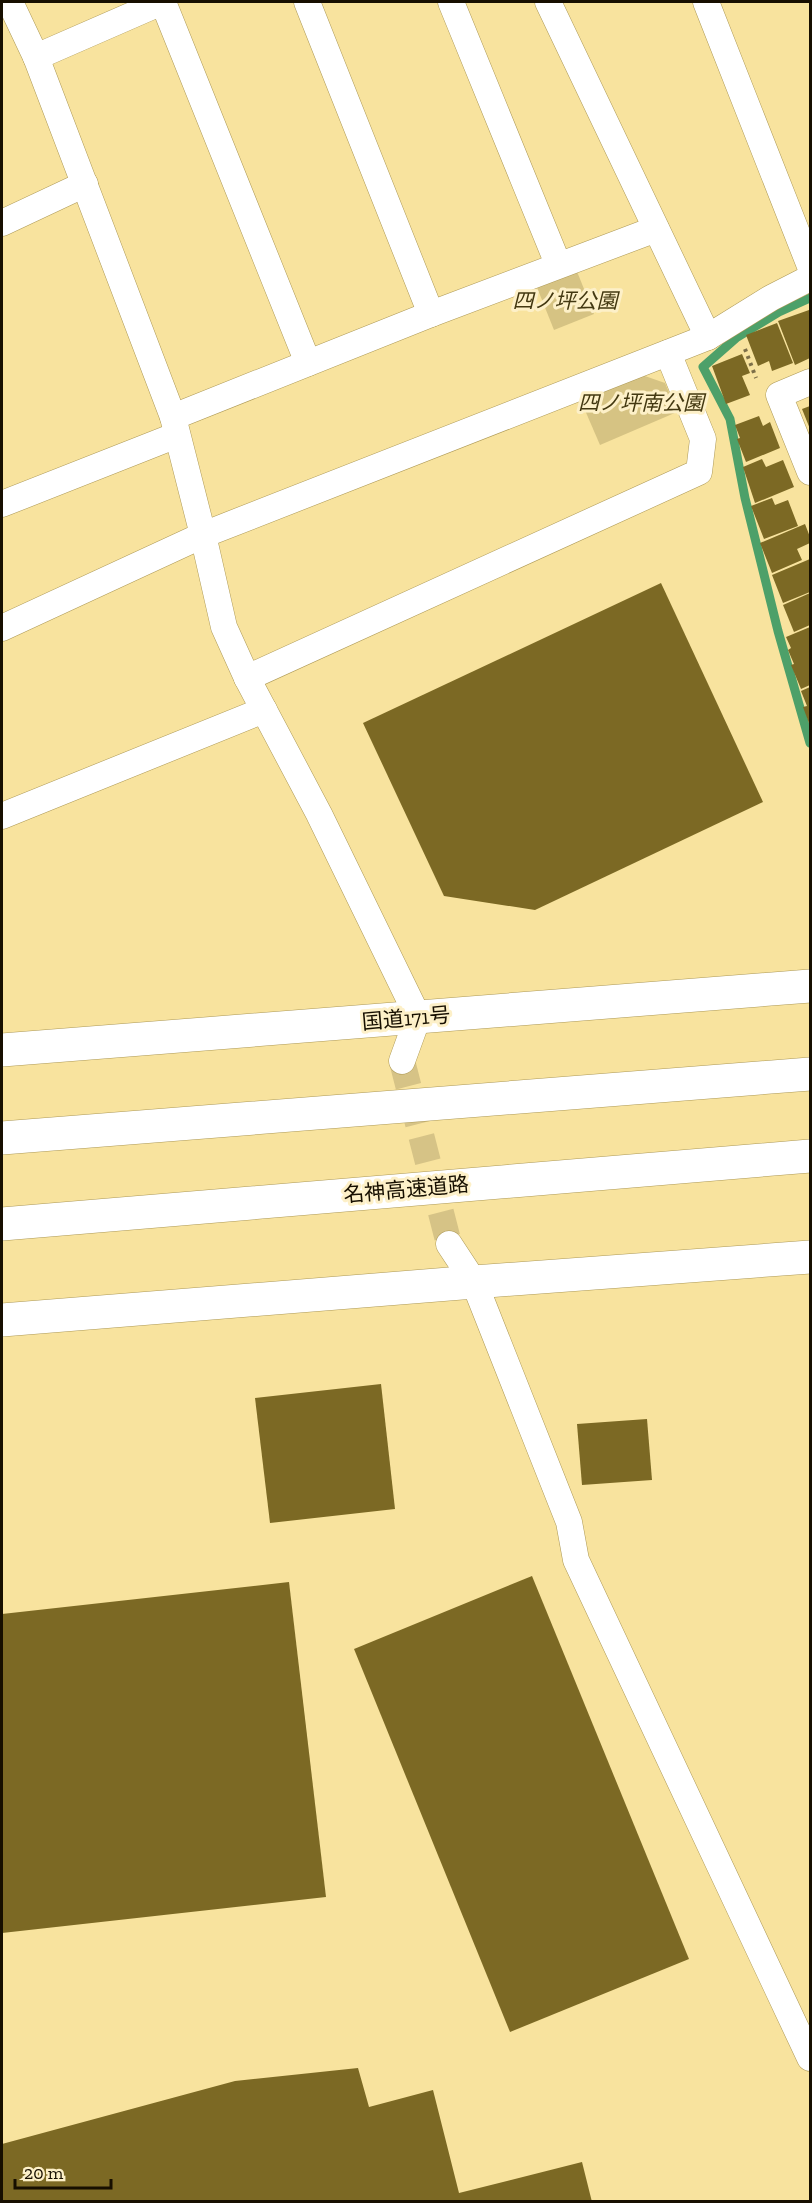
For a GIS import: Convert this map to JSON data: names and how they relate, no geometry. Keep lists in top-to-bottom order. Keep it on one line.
{"streets":{"highway":["国道171号","名神高速道路"]},"parks":["四ノ坪公園","四ノ坪南公園"],"scale_bar":"20 m"}
